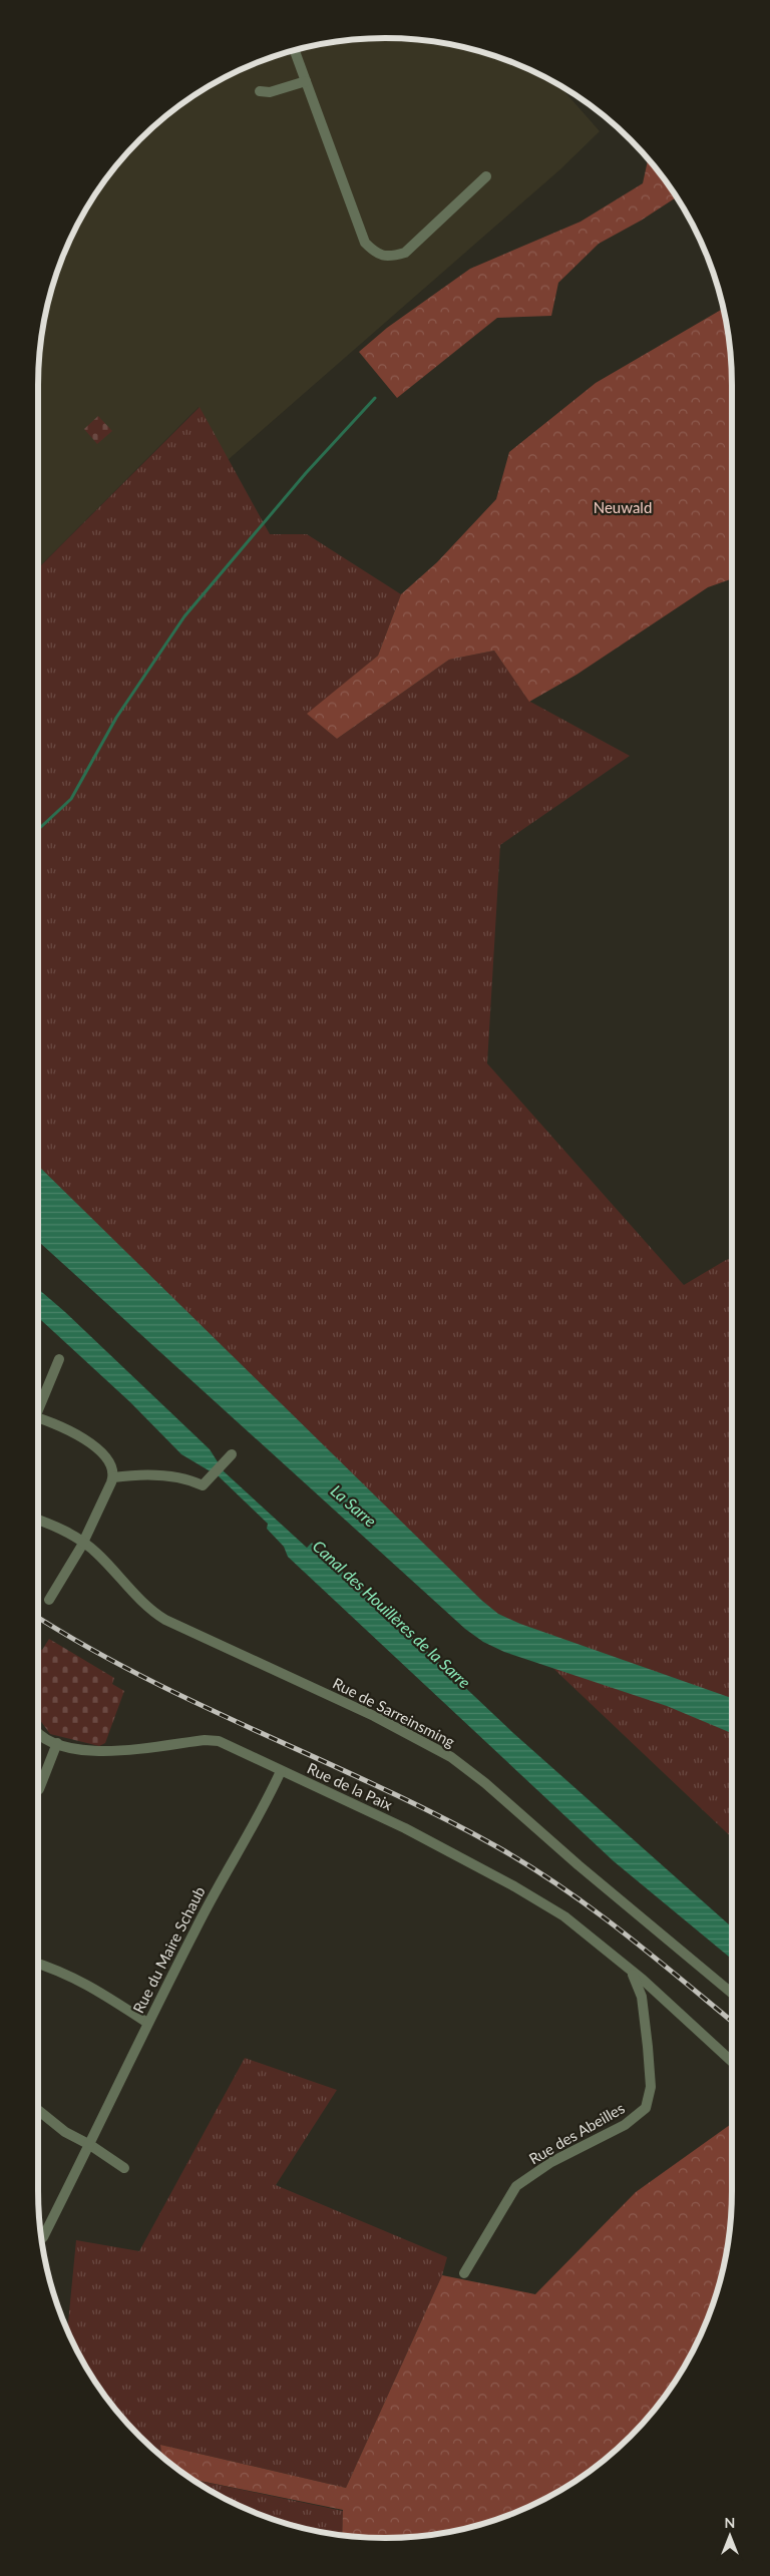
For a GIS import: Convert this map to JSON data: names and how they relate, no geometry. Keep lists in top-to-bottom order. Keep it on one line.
{"streets":{"street":["Rue de Sarreinsming","Rue de la Paix","Rue du Maire Schaub","Rue des Abeilles"]},"crossings":[["Rue de la Paix","Rue du Maire Schaub"],["Rue de la Paix","Rue des Abeilles"]],"water":["La Sarre","Canal des Houillères de la Sarre"],"parks":["Neuwald"],"north":"top"}
